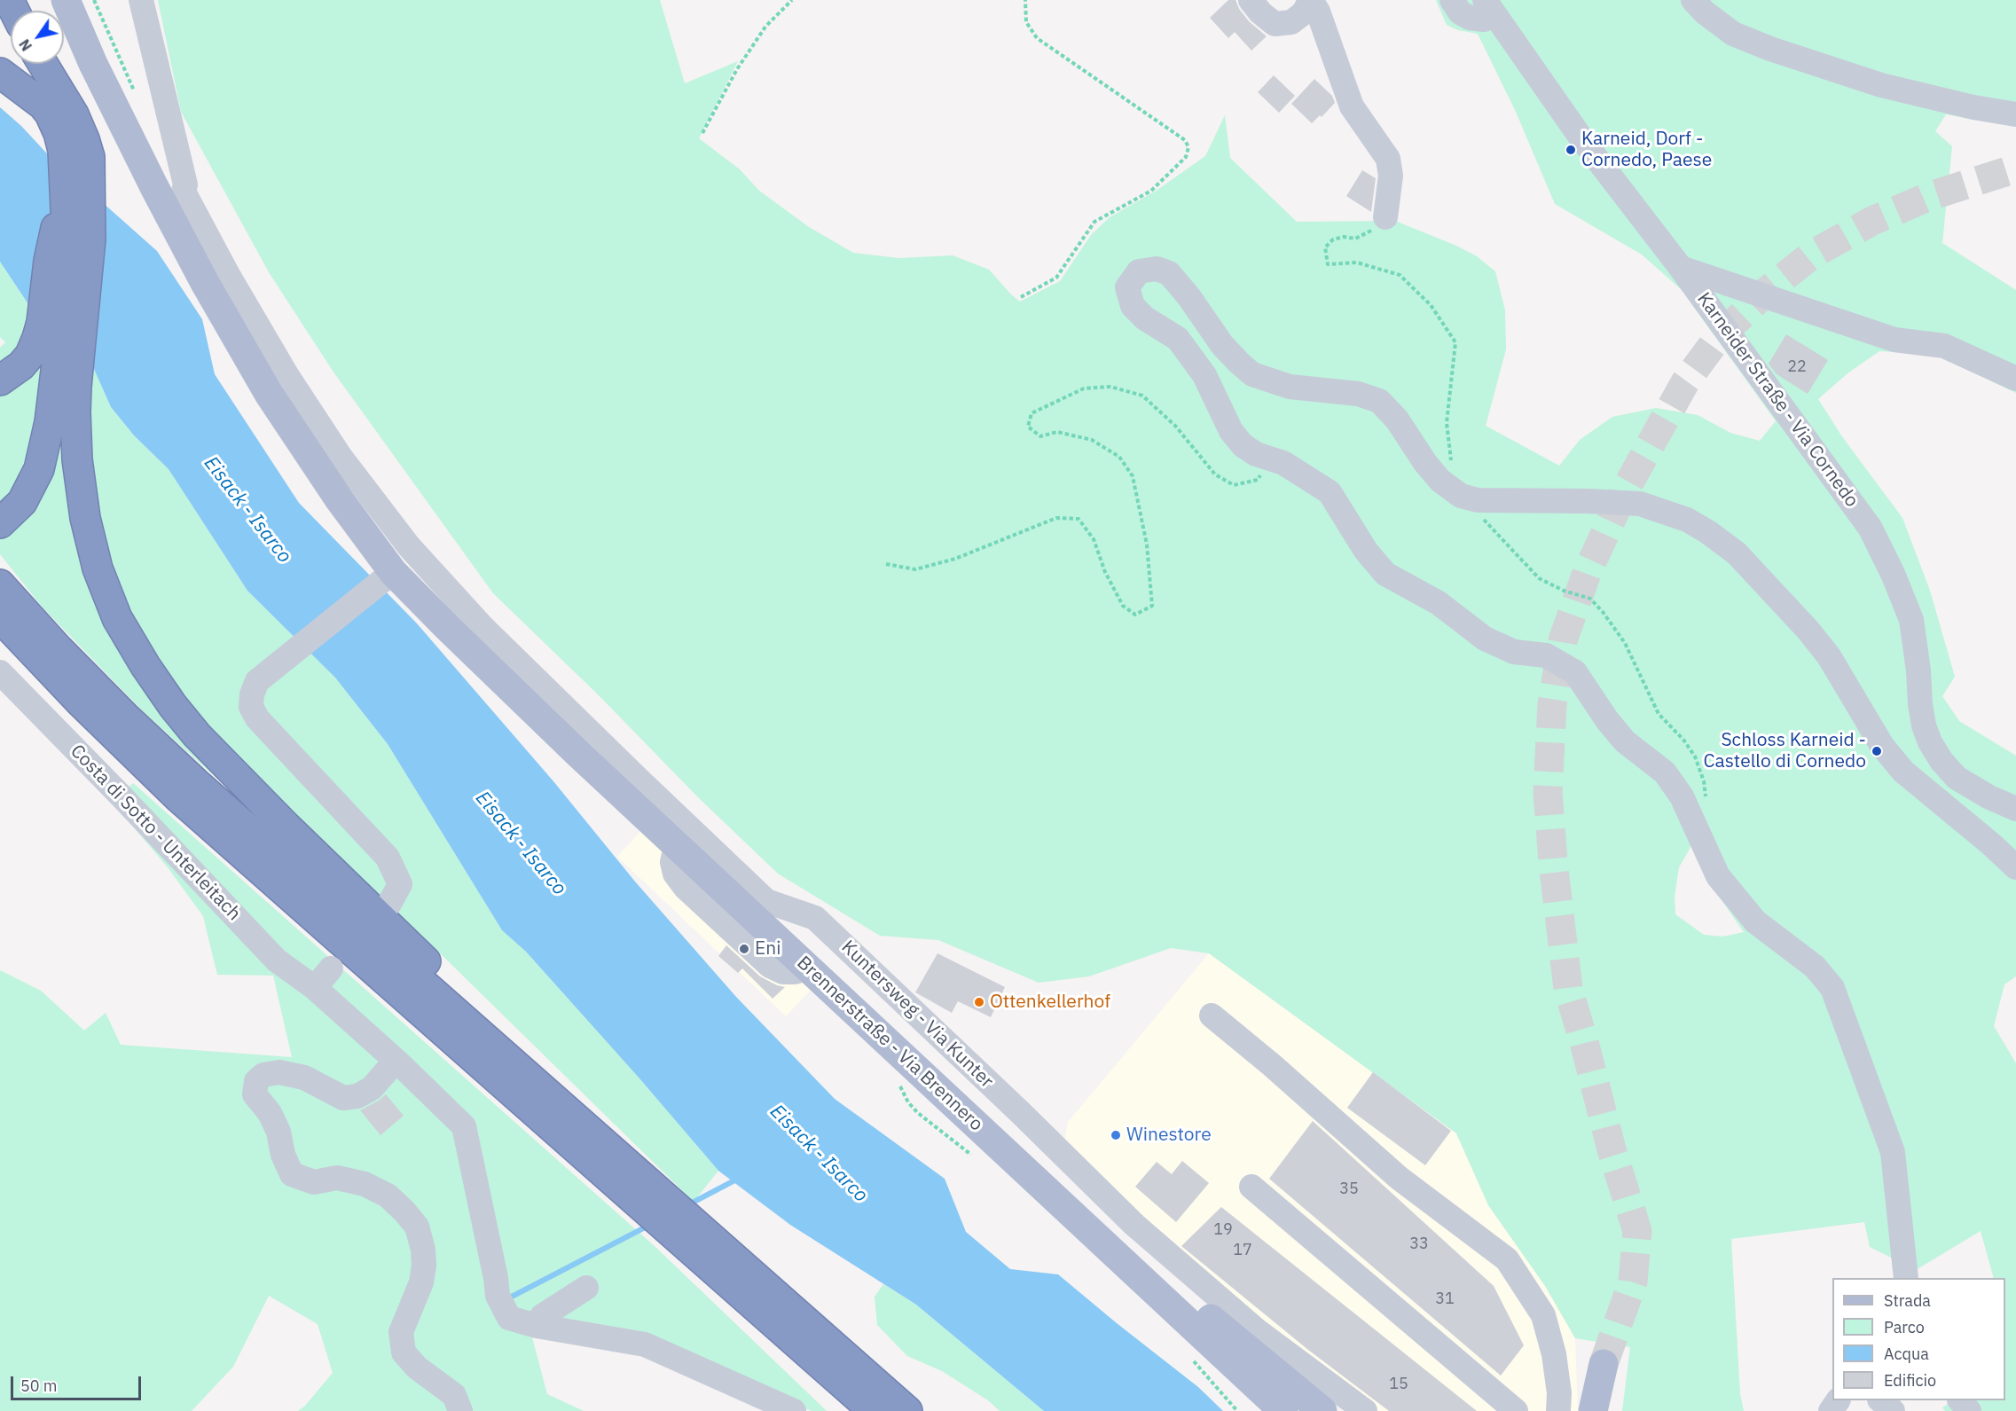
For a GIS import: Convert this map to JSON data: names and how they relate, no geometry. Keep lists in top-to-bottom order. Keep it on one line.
{"streets":{"main road":["Brennerstraße - Via Brennero"],"street":["Karneider Straße - Via Cornedo","Costa di Sotto - Unterleitach","Kuntersweg - Via Kunter"]},"water":["Eisack - Isarco"],"places":["Karneid, Dorf - Cornedo, Paese","Schloss Karneid - Castello di Cornedo","Eni","Ottenkellerhof","Winestore"],"house_numbers":["22","35","19","33","17","31","15"],"legend":["Strada","Parco","Acqua","Edificio"],"scale_bar":"50 m","north":"bottom left"}
